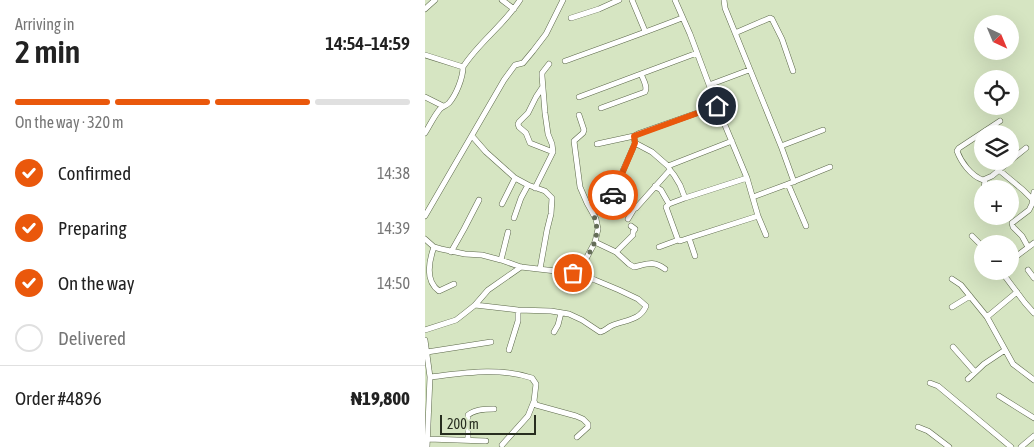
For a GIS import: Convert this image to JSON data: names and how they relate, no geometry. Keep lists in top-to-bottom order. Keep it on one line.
{"scale_bar":"200 m","north":"bottom right","page":{"heading":["2 min","Arriving in","14:54–14:59"],"panel":["Order #4896","₦19,800"],"map_buttons":["+","−"],"bar":"On the way · 320 m","list":[["Confirmed","14:38"],["Preparing","14:39"],["On the way","14:50"],"Delivered"],"scale":"200 m"}}
